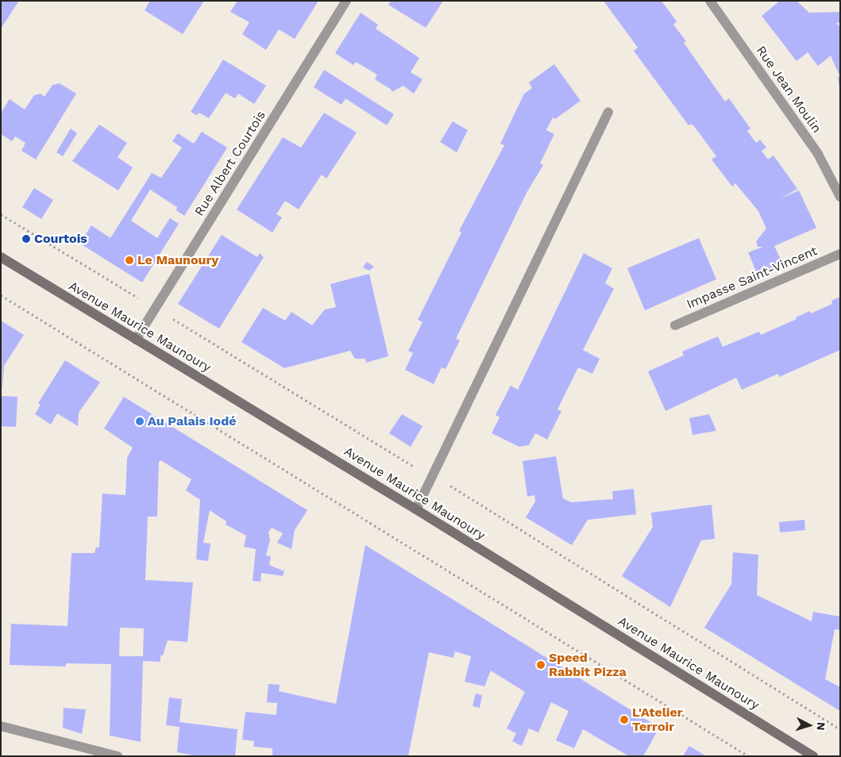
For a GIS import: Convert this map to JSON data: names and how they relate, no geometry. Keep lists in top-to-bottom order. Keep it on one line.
{"streets":{"main road":["Avenue Maurice Maunoury"],"street":["Rue Jean Moulin","Rue Albert Courtois","Impasse Saint-Vincent"]},"crossings":[["Rue Albert Courtois","Avenue Maurice Maunoury"]],"places":["Courtois","Le Maunoury","Au Palais Iodé","Speed Rabbit Pizza","L'Atelier Terroir"],"north":"right"}
